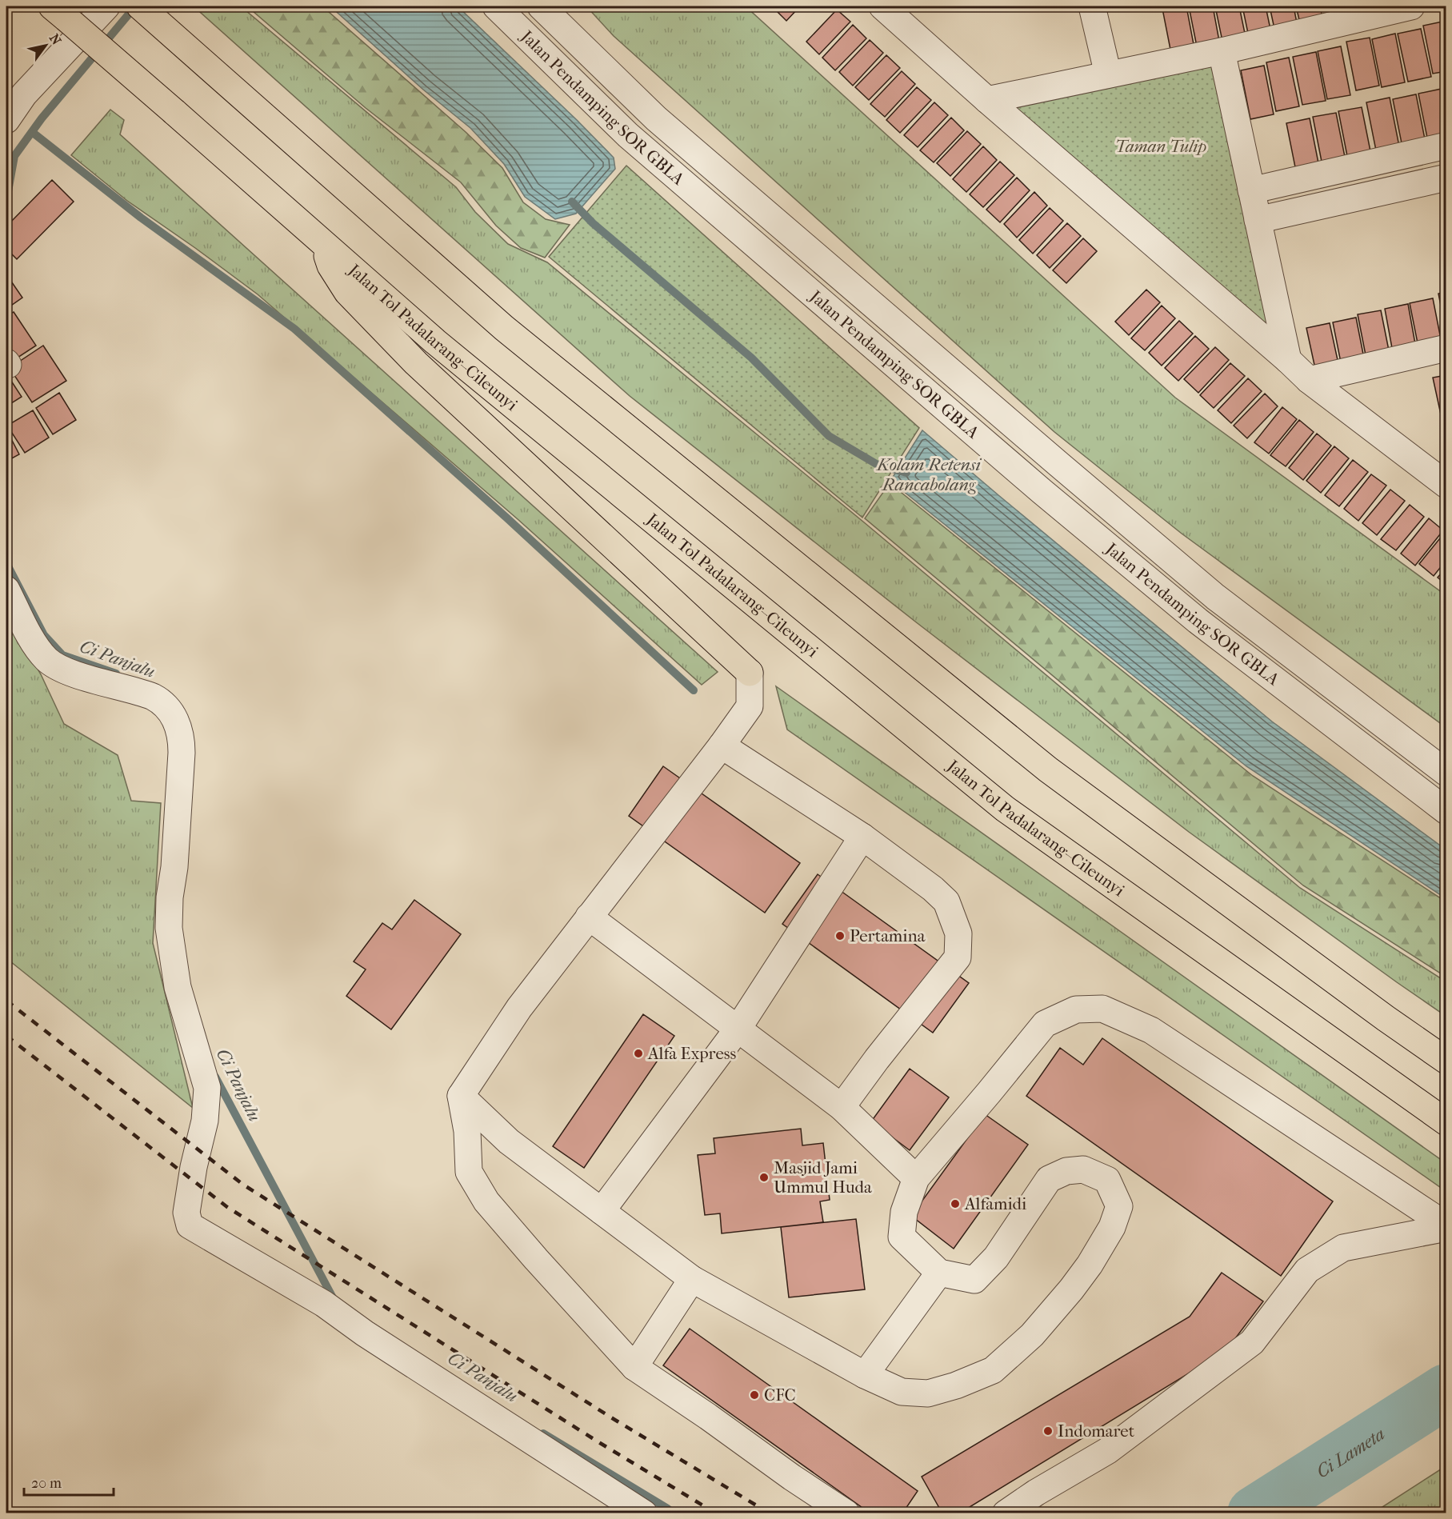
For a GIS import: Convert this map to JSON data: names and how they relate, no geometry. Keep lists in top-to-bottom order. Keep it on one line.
{"streets":{"highway":["Jalan Tol Padalarang–Cileunyi"],"street":["Jalan Pendamping SOR GBLA"]},"water":["Kolam Retensi Rancabolang","Ci Panjalu","Ci Lameta"],"parks":["Taman Tulip"],"places":["Pertamina","Alfa Express","Masjid Jami Ummul Huda","Alfamidi","CFC","Indomaret"],"scale_bar":"20 m","north":"top right"}
